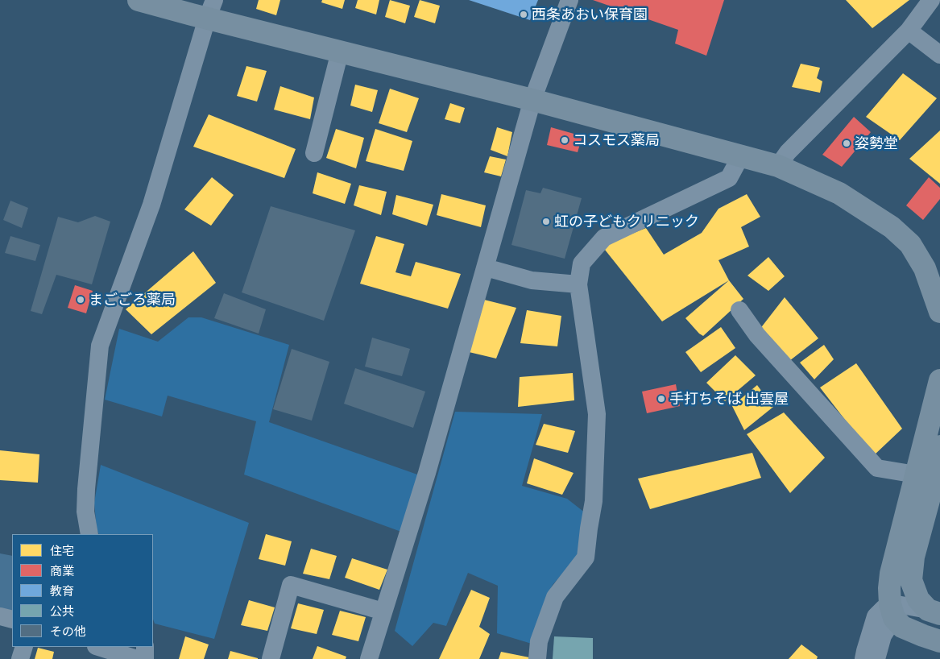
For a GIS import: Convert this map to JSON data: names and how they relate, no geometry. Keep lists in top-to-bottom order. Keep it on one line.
{"places":["西条あおい保育園","コスモス薬局","姿勢堂","虹の子どもクリニック","まごごろ薬局","手打ちそば 出雲屋"],"legend":["住宅","商業","教育","公共","その他"]}
